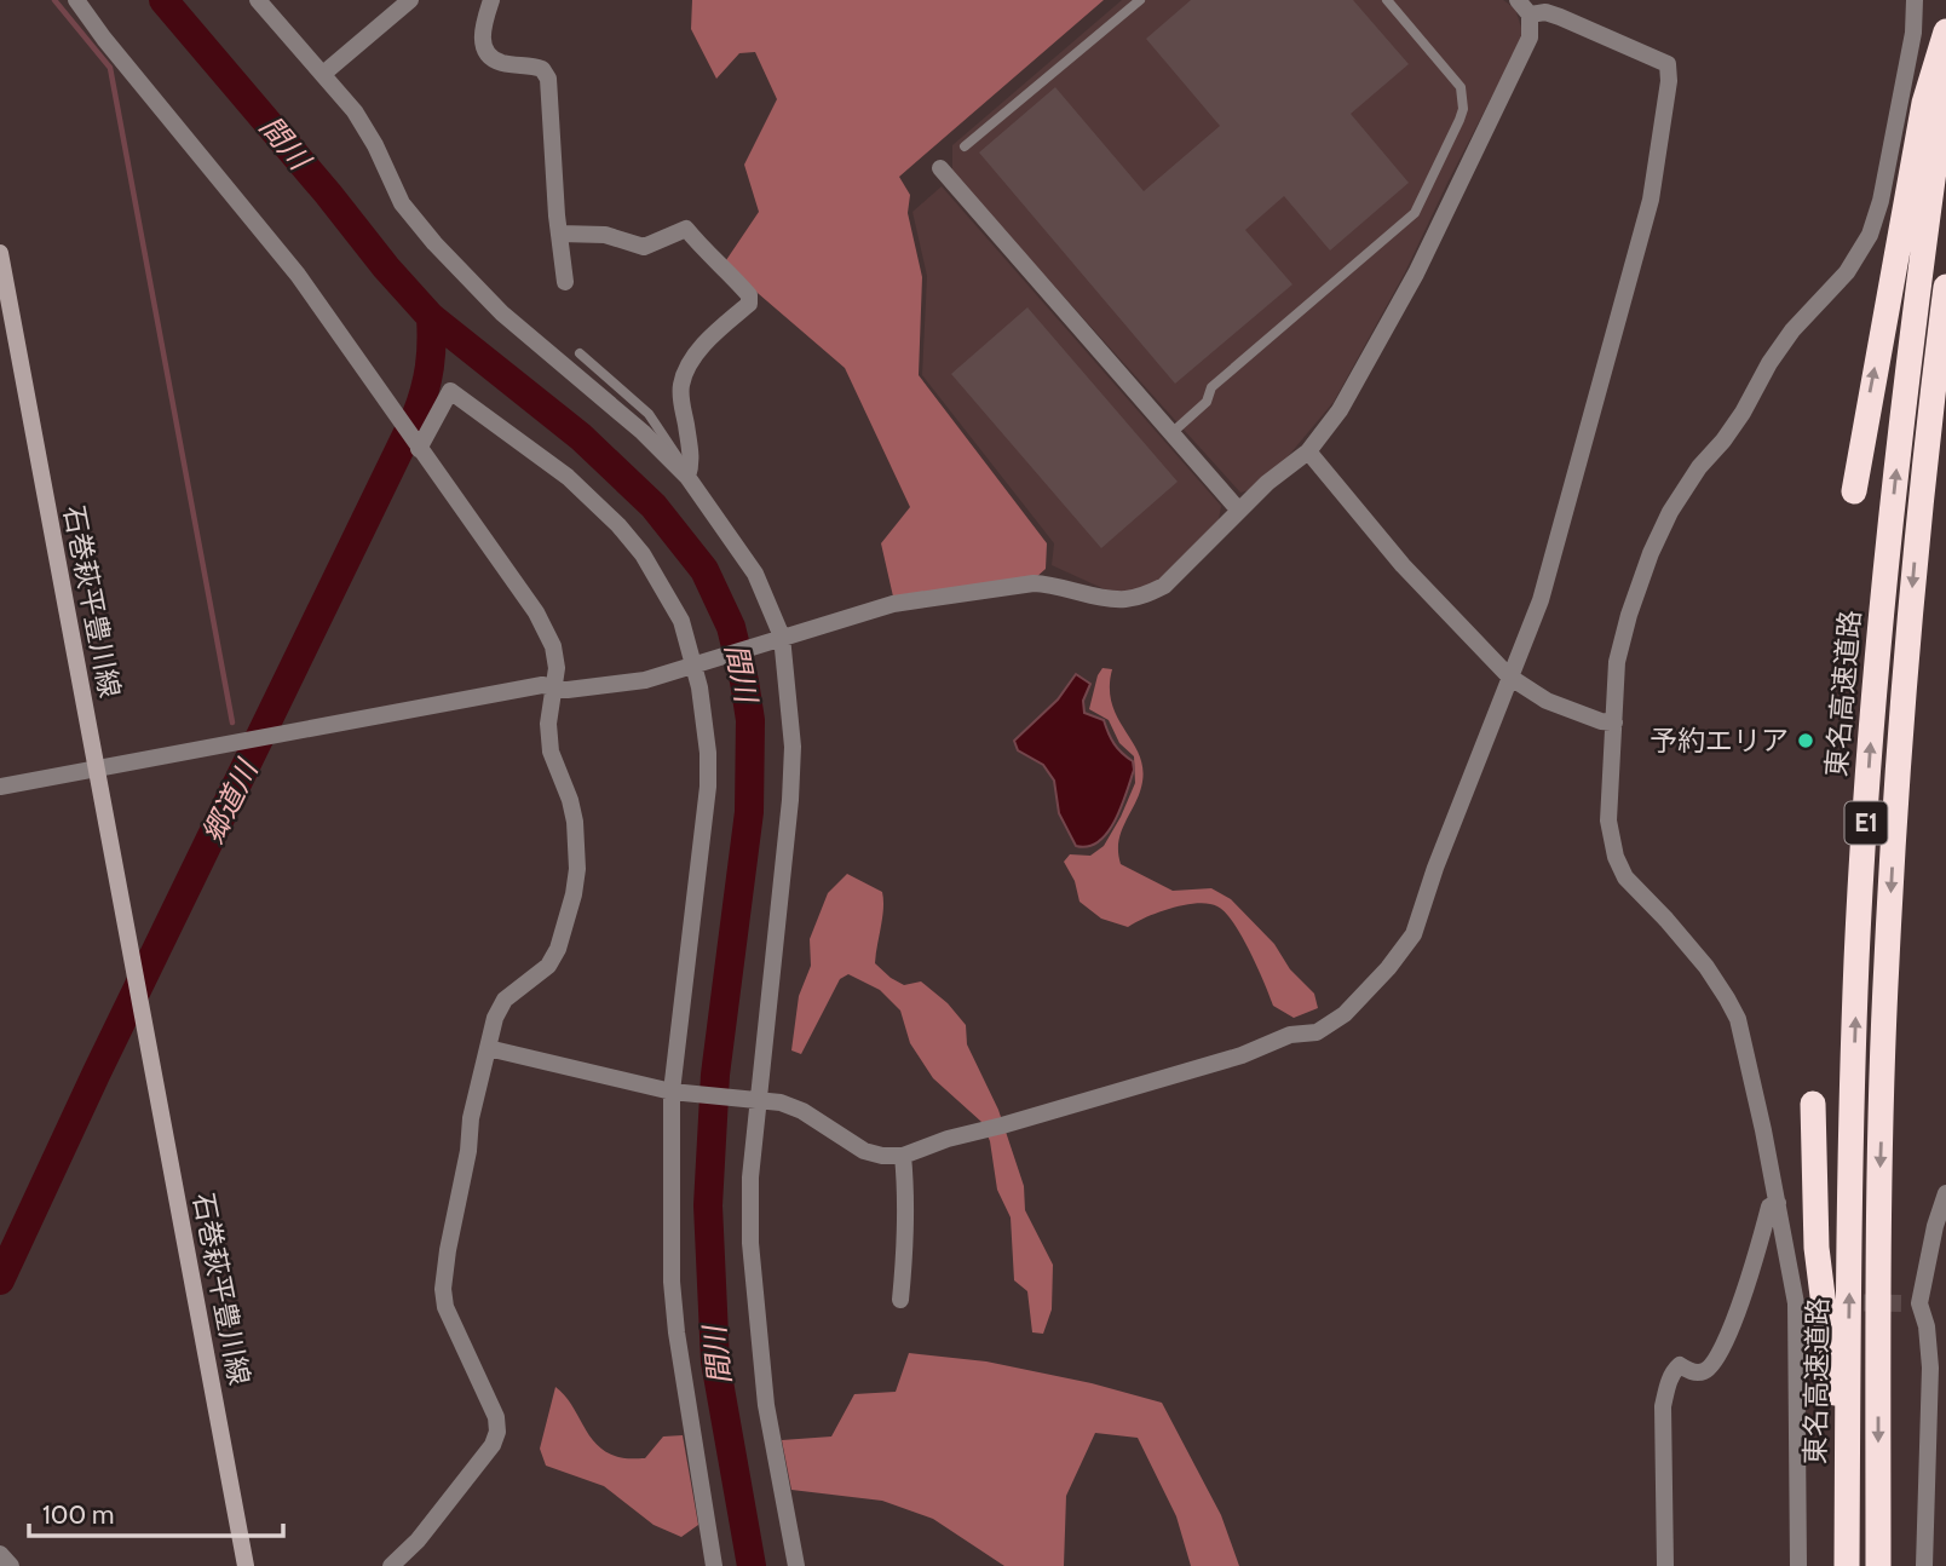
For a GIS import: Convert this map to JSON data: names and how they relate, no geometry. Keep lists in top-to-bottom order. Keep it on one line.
{"streets":{"highway":["東名高速道路","E1"],"main road":["石巻萩平豊川線"]},"water":["間川","郷道川"],"places":["予約エリア"],"scale_bar":"100 m"}
